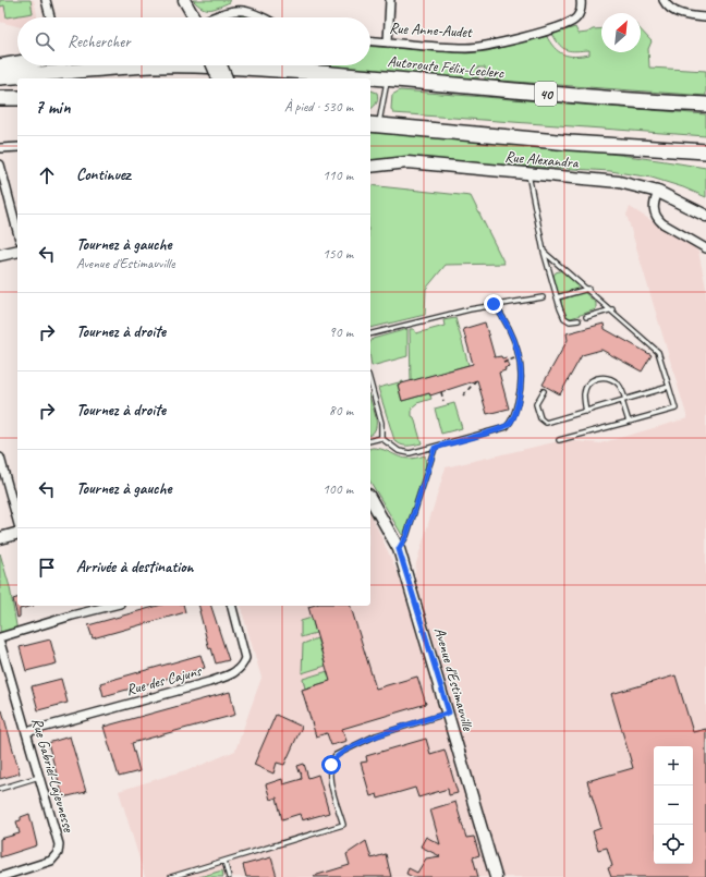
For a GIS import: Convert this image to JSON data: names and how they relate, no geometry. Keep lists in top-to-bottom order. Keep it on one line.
{"streets":{"highway":["Autoroute Félix-Leclerc","40"],"main road":["Rue Alexandra","Avenue d'Estimauville"],"street":["Rue Anne-Audet","Rue des Cajuns","Rue Gabriel-Lajeunesse"]},"crossings":[["Rue des Cajuns","Rue Gabriel-Lajeunesse"]],"north":"top right","page":{"search":"Rechercher","heading":["7 min","À pied · 530 m"],"list":[["Continuez","110 m"],["Tournez à gauche","Avenue d'Estimauville","150 m"],["Tournez à droite","90 m"],["Tournez à droite","80 m"],["Tournez à gauche","100 m"],"Arrivée à destination"],"map_buttons":["+","−"]}}
